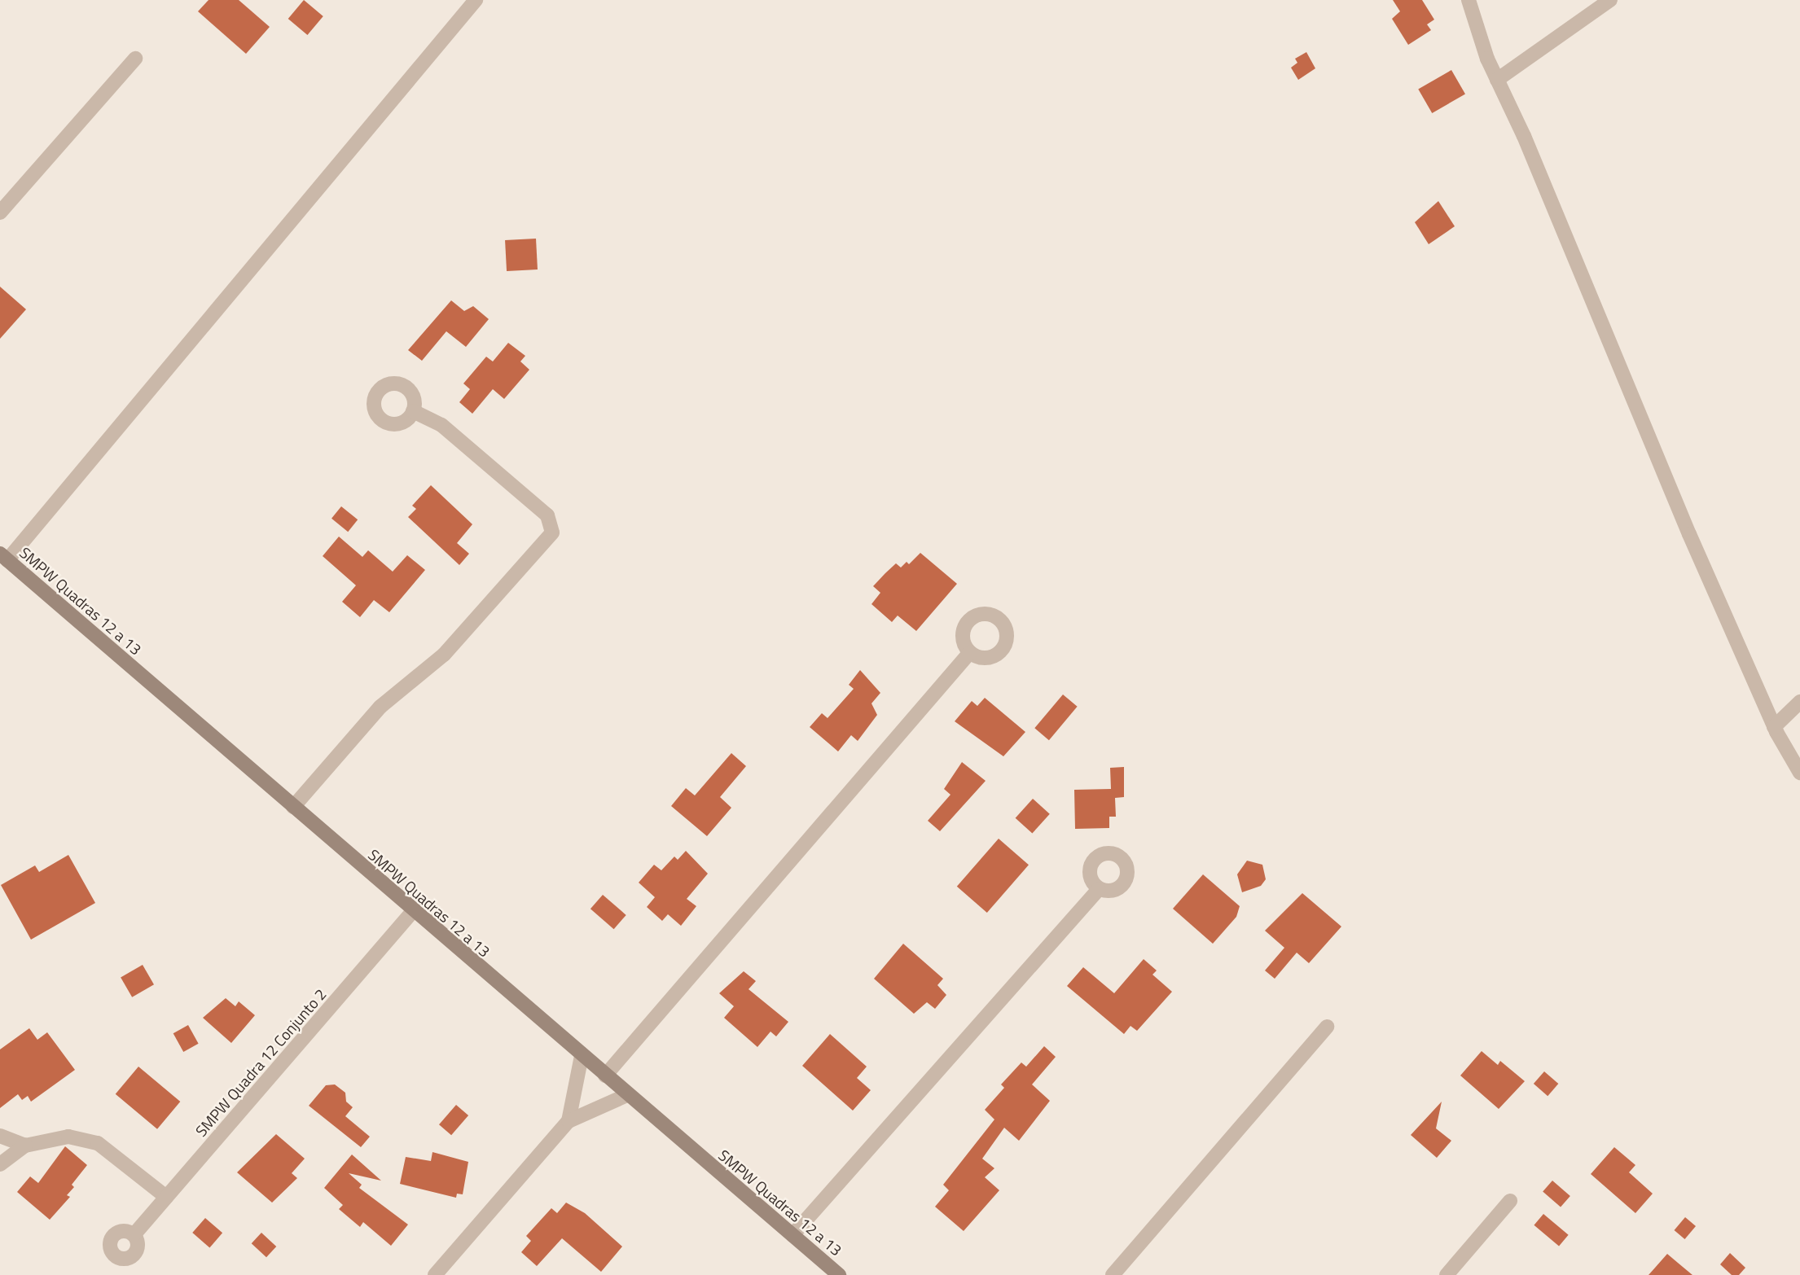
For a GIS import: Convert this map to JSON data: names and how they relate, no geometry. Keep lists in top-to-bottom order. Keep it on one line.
{"streets":{"street":["SMPW Quadras 12 a 13","SMPW Quadra 12 Conjunto 2"]},"crossings":[["SMPW Quadras 12 a 13","SMPW Quadra 12 Conjunto 2"]]}
